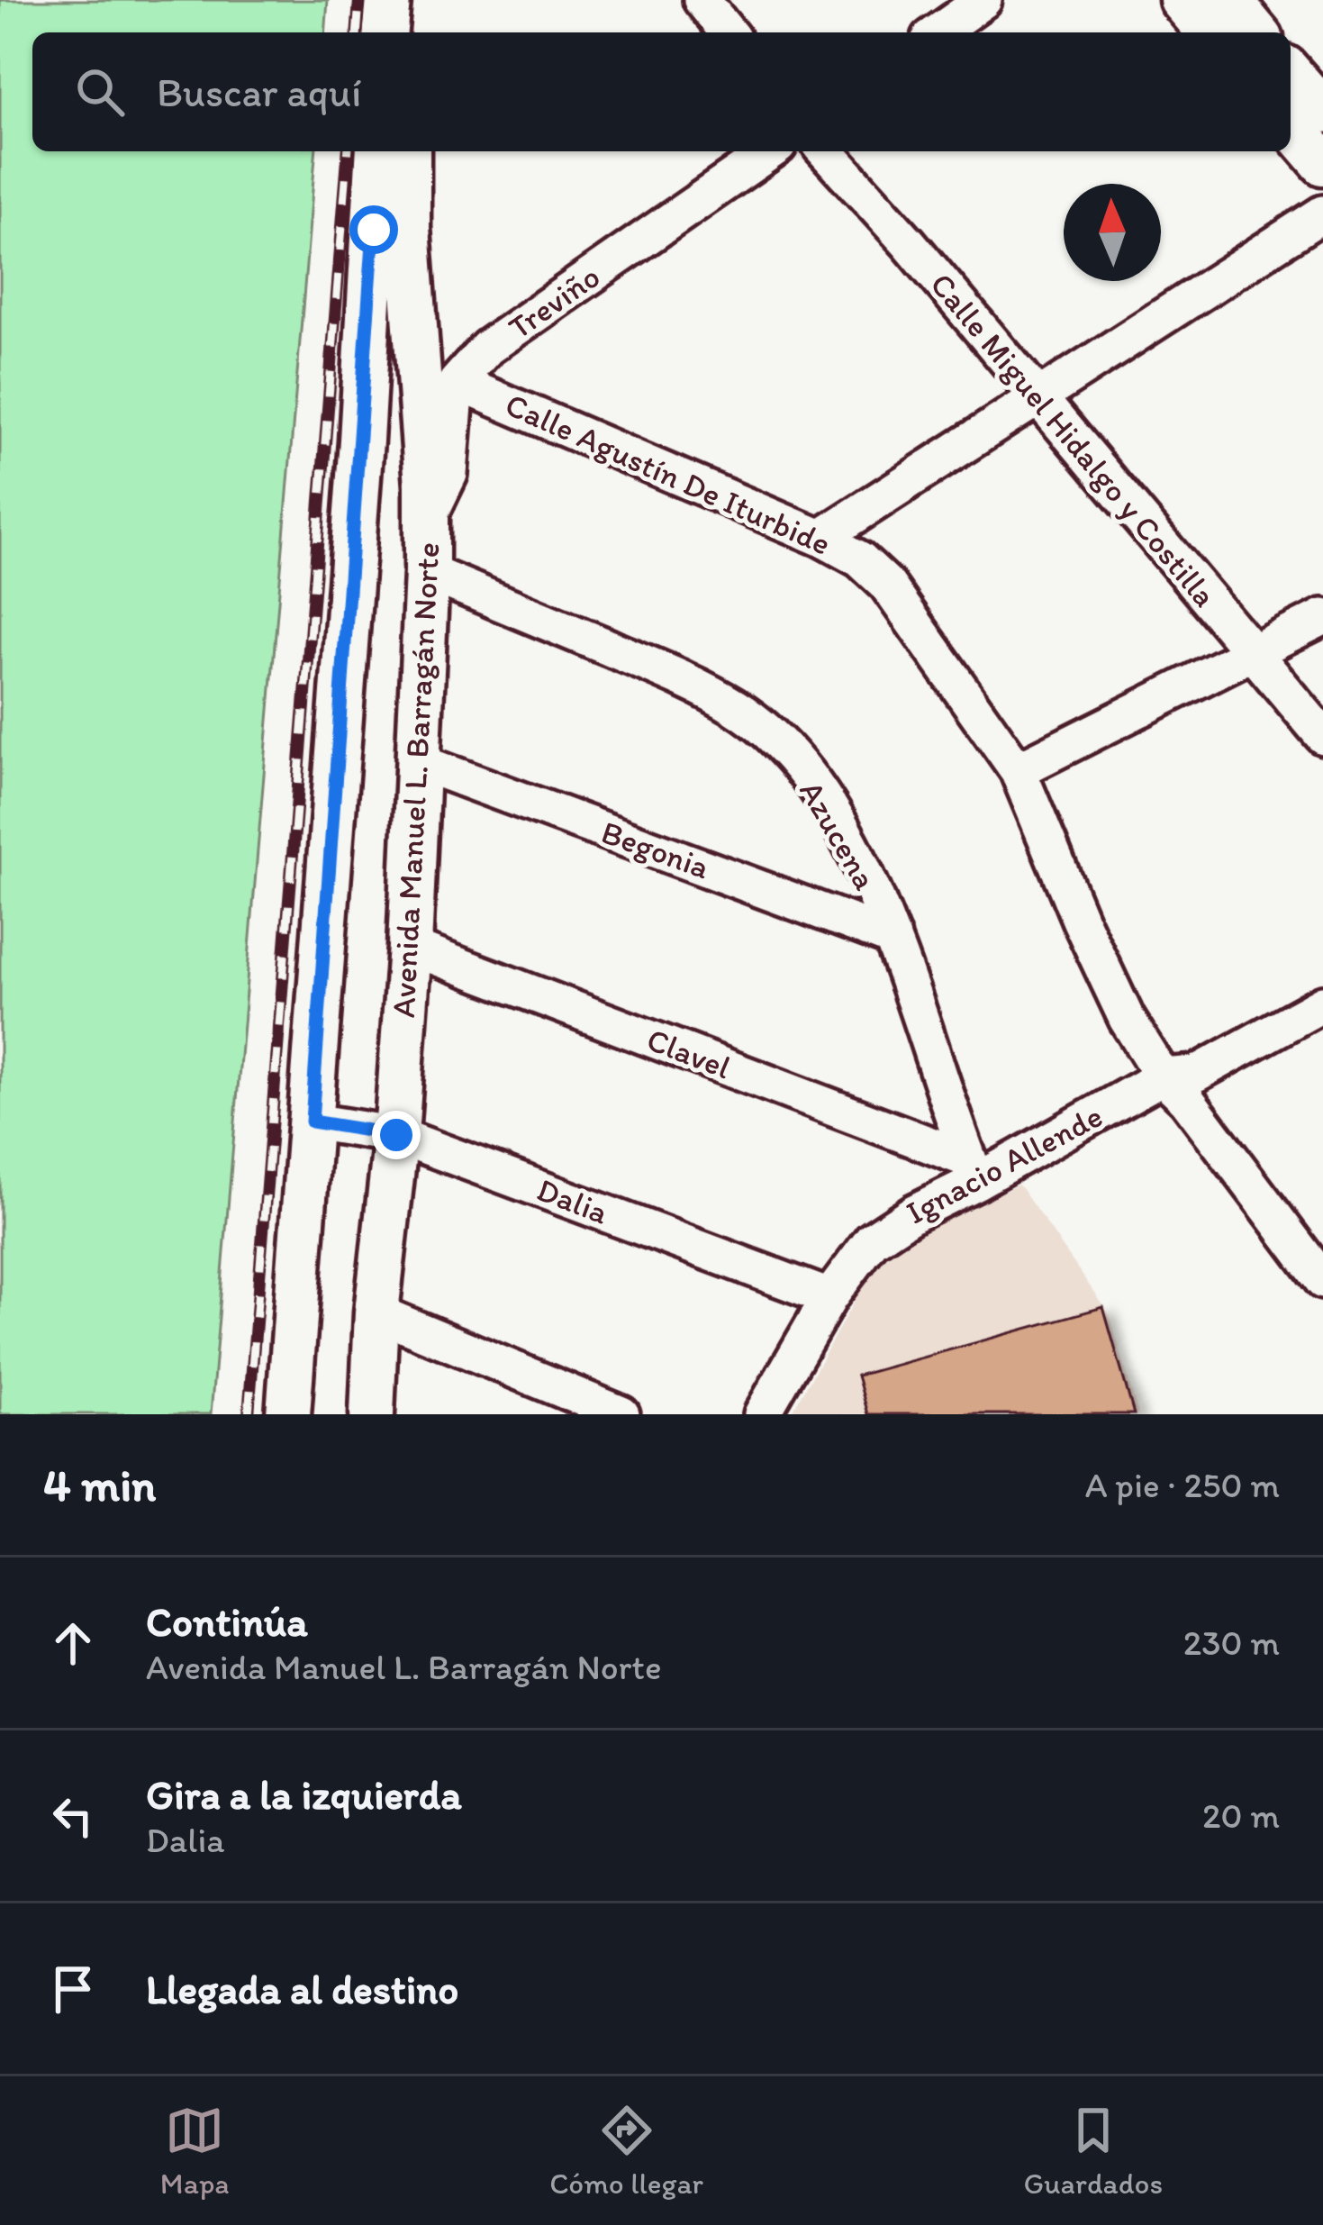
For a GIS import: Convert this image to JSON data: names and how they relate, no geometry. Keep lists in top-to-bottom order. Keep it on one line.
{"streets":{"main road":["Avenida Manuel L. Barragán Norte"],"street":["Treviño","Calle Miguel Hidalgo y Costilla","Calle Agustín De Iturbide","Azucena","Begonia","Clavel","Ignacio Allende","Dalia"]},"crossings":[["Treviño","Calle Agustín De Iturbide"],["Calle Agustín De Iturbide","Ignacio Allende"],["Avenida Manuel L. Barragán Norte","Azucena"],["Avenida Manuel L. Barragán Norte","Begonia"],["Avenida Manuel L. Barragán Norte","Clavel"],["Avenida Manuel L. Barragán Norte","Dalia"],["Azucena","Begonia"],["Azucena","Clavel"],["Azucena","Ignacio Allende"],["Clavel","Ignacio Allende"],["Ignacio Allende","Dalia"]],"north":"top","page":{"search":"Buscar aquí","heading":["4 min","A pie · 250 m"],"list":[["Continúa","Avenida Manuel L. Barragán Norte","230 m"],["Gira a la izquierda","Dalia","20 m"],"Llegada al destino"],"nav":["Mapa","Cómo llegar","Guardados"]}}
